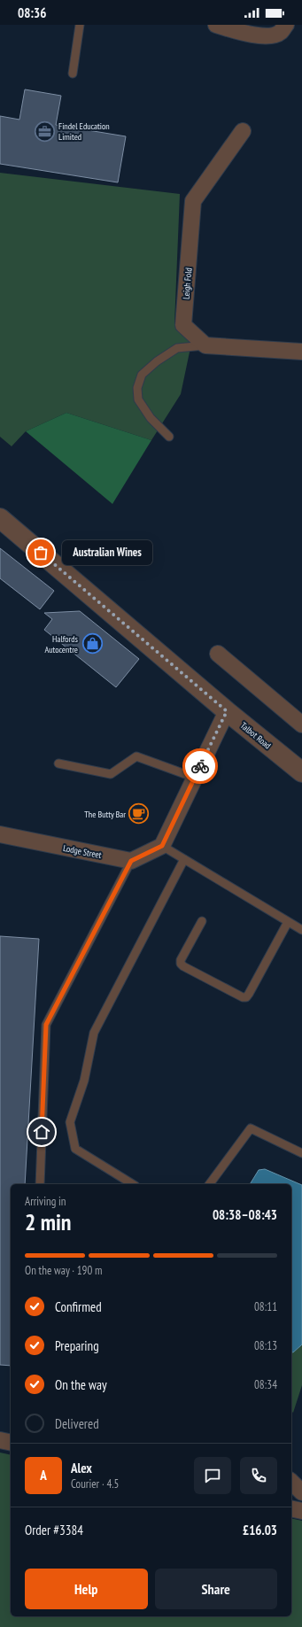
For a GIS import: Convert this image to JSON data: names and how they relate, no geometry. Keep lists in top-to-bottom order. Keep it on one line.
{"streets":{"street":["Leigh Fold","Talbot Road","Lodge Street"]},"places":{"office":["Findel Education Limited"],"other":["Australian Wines"],"shop":["Halfords Autocentre"],"cafe":["The Butty Bar"]},"page":{"status":"08:36","bubble":"Australian Wines","heading":["2 min","Arriving in","08:38–08:43"],"panel":["Alex","Courier · 4.5","Order #3384","£16.03"],"bar":"On the way · 190 m","list":[["Confirmed","08:11"],["Preparing","08:13"],["On the way","08:34"],"Delivered"],"round":"A","buttons":["Help","Share"]}}
